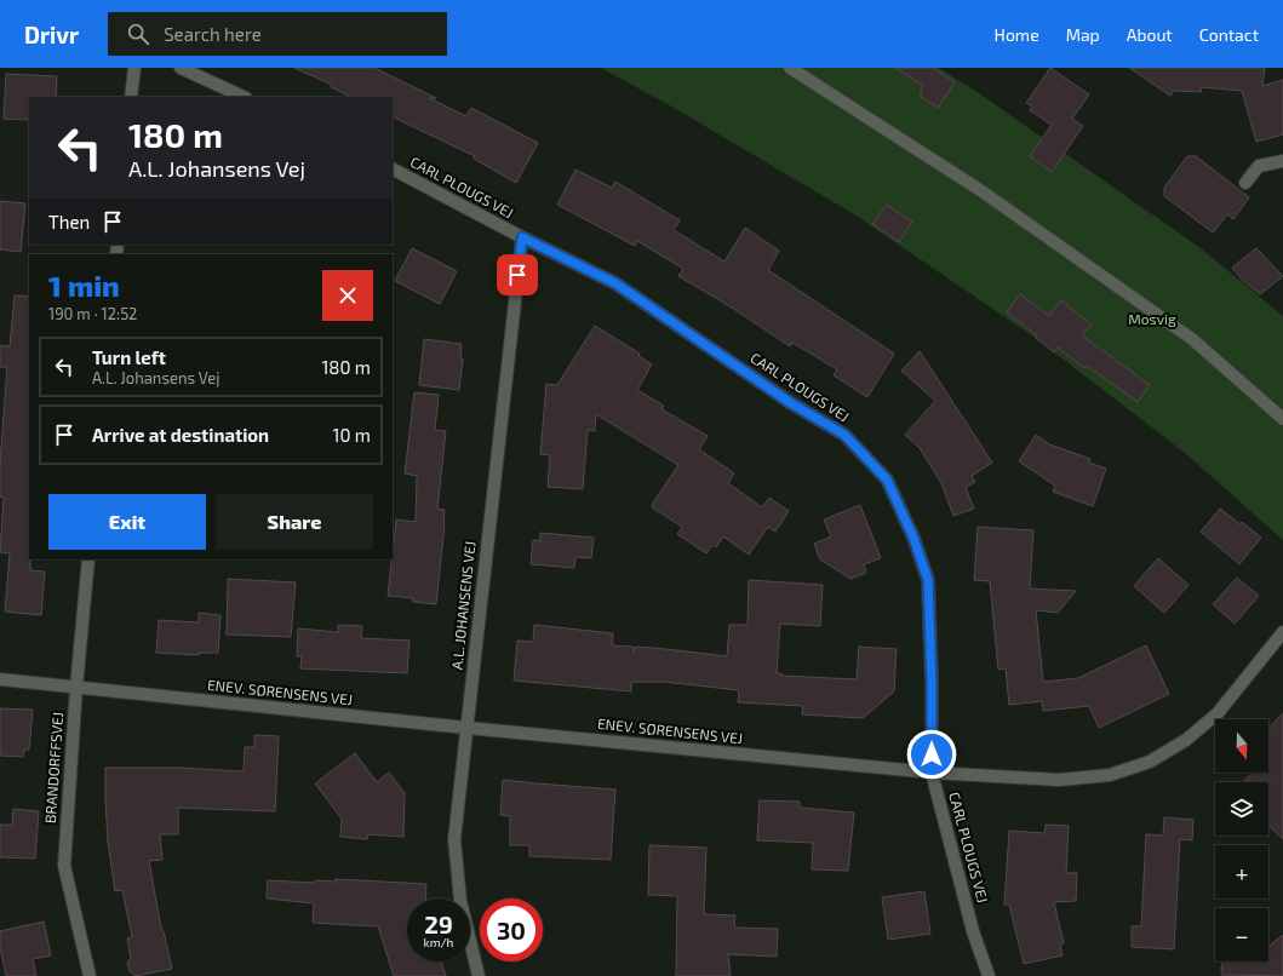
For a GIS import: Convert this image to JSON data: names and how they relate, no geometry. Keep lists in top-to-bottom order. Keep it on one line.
{"streets":{"street":["CARL PLOUGS VEJ","A.L. JOHANSENS VEJ","ENEV. SØRENSENS VEJ","BRANDORFFSVEJ"]},"crossings":[["CARL PLOUGS VEJ","A.L. JOHANSENS VEJ"],["CARL PLOUGS VEJ","ENEV. SØRENSENS VEJ"],["A.L. JOHANSENS VEJ","ENEV. SØRENSENS VEJ"],["ENEV. SØRENSENS VEJ","BRANDORFFSVEJ"]],"parks":["Mosvig"],"north":"bottom","page":{"header":"Drivr","search":"Search here","nav":["Home","Map","About","Contact"],"turn":["180 m","A.L. Johansens Vej"],"then":"Then","heading":["1 min","190 m · 12:52"],"list":[{"name":"Turn left","note":"A.L. Johansens Vej","value":"180 m"},{"name":"Arrive at destination","value":"10 m"}],"buttons":["Exit","Share"],"map_buttons":["+","−"],"speed":"29 km/h","limit":"30"}}
